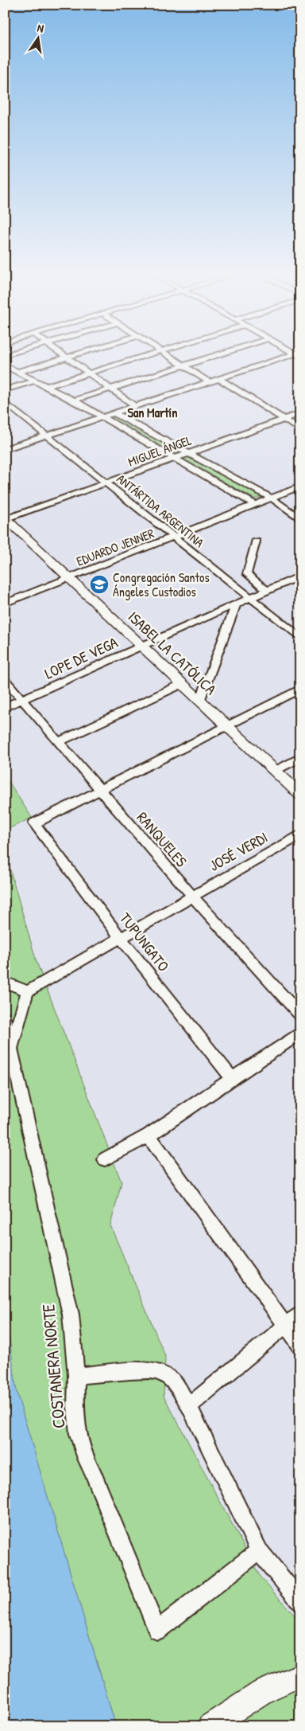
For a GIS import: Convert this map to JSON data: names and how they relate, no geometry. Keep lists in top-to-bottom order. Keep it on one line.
{"streets":{"main road":["ISABEL LA CATÓLICA"],"street":["MIGUEL ÁNGEL","ANTÁRTIDA ARGENTINA","EDUARDO JENNER","LOPE DE VEGA","RANQUELES","JOSÉ VERDI","TUPUNGATO","COSTANERA NORTE"]},"crossings":[["MIGUEL ÁNGEL","ANTÁRTIDA ARGENTINA"],["MIGUEL ÁNGEL","ISABEL LA CATÓLICA"],["ANTÁRTIDA ARGENTINA","EDUARDO JENNER"],["ANTÁRTIDA ARGENTINA","LOPE DE VEGA"],["EDUARDO JENNER","ISABEL LA CATÓLICA"],["ISABEL LA CATÓLICA","LOPE DE VEGA"],["LOPE DE VEGA","RANQUELES"],["RANQUELES","JOSÉ VERDI"],["RANQUELES","TUPUNGATO"],["JOSÉ VERDI","TUPUNGATO"]],"districts":["San Martín"],"places":{"school or university":["Congregación Santos Ángeles Custodios"]},"north":"top"}
